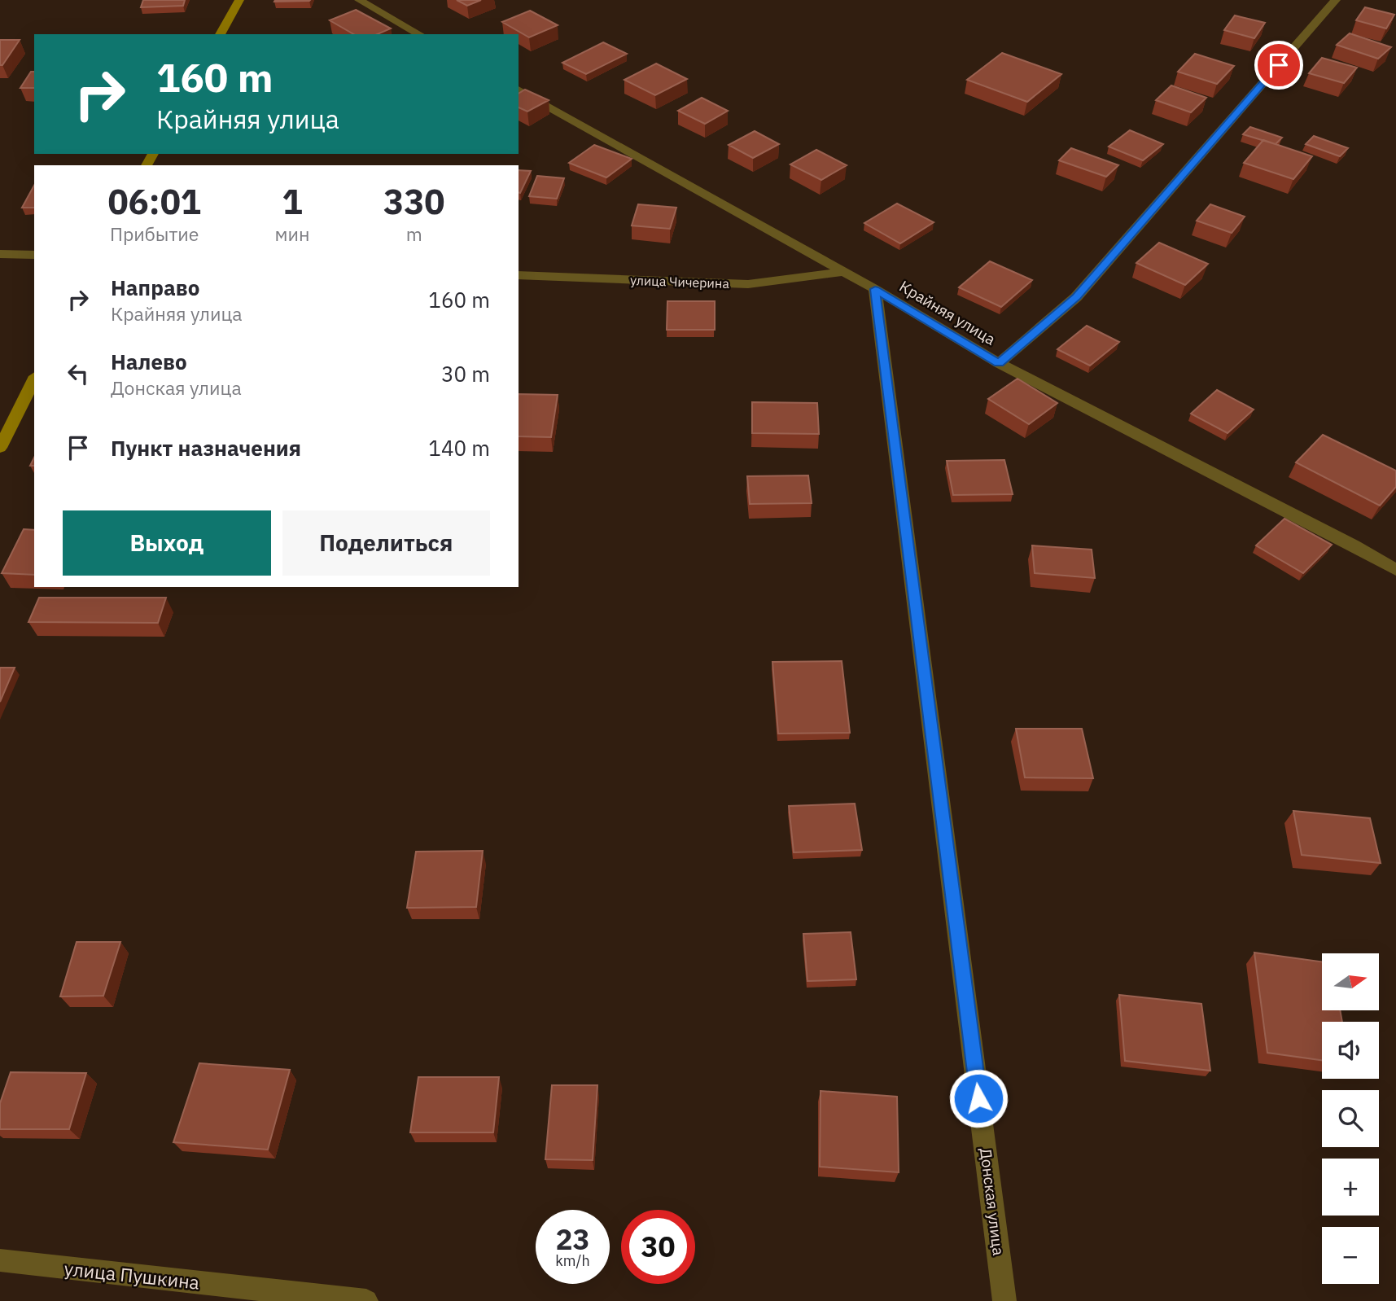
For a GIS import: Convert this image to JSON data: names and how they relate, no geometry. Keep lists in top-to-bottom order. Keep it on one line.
{"streets":{"street":["улица Чичерина","Крайняя улица","Донская улица","улица Пушкина"]},"crossings":[["улица Чичерина","Крайняя улица"],["Крайняя улица","Донская улица"]],"north":"right","page":{"turn":["160 m","Крайняя улица"],"eta":["06:01","Прибытие","1","мин","330","m"],"list":[{"name":"Направо","note":"Крайняя улица","value":"160 m"},{"name":"Налево","note":"Донская улица","value":"30 m"},{"name":"Пункт назначения","value":"140 m"}],"buttons":["Выход","Поделиться"],"map_buttons":["+","−"],"speed":"23 km/h","limit":"30"}}
